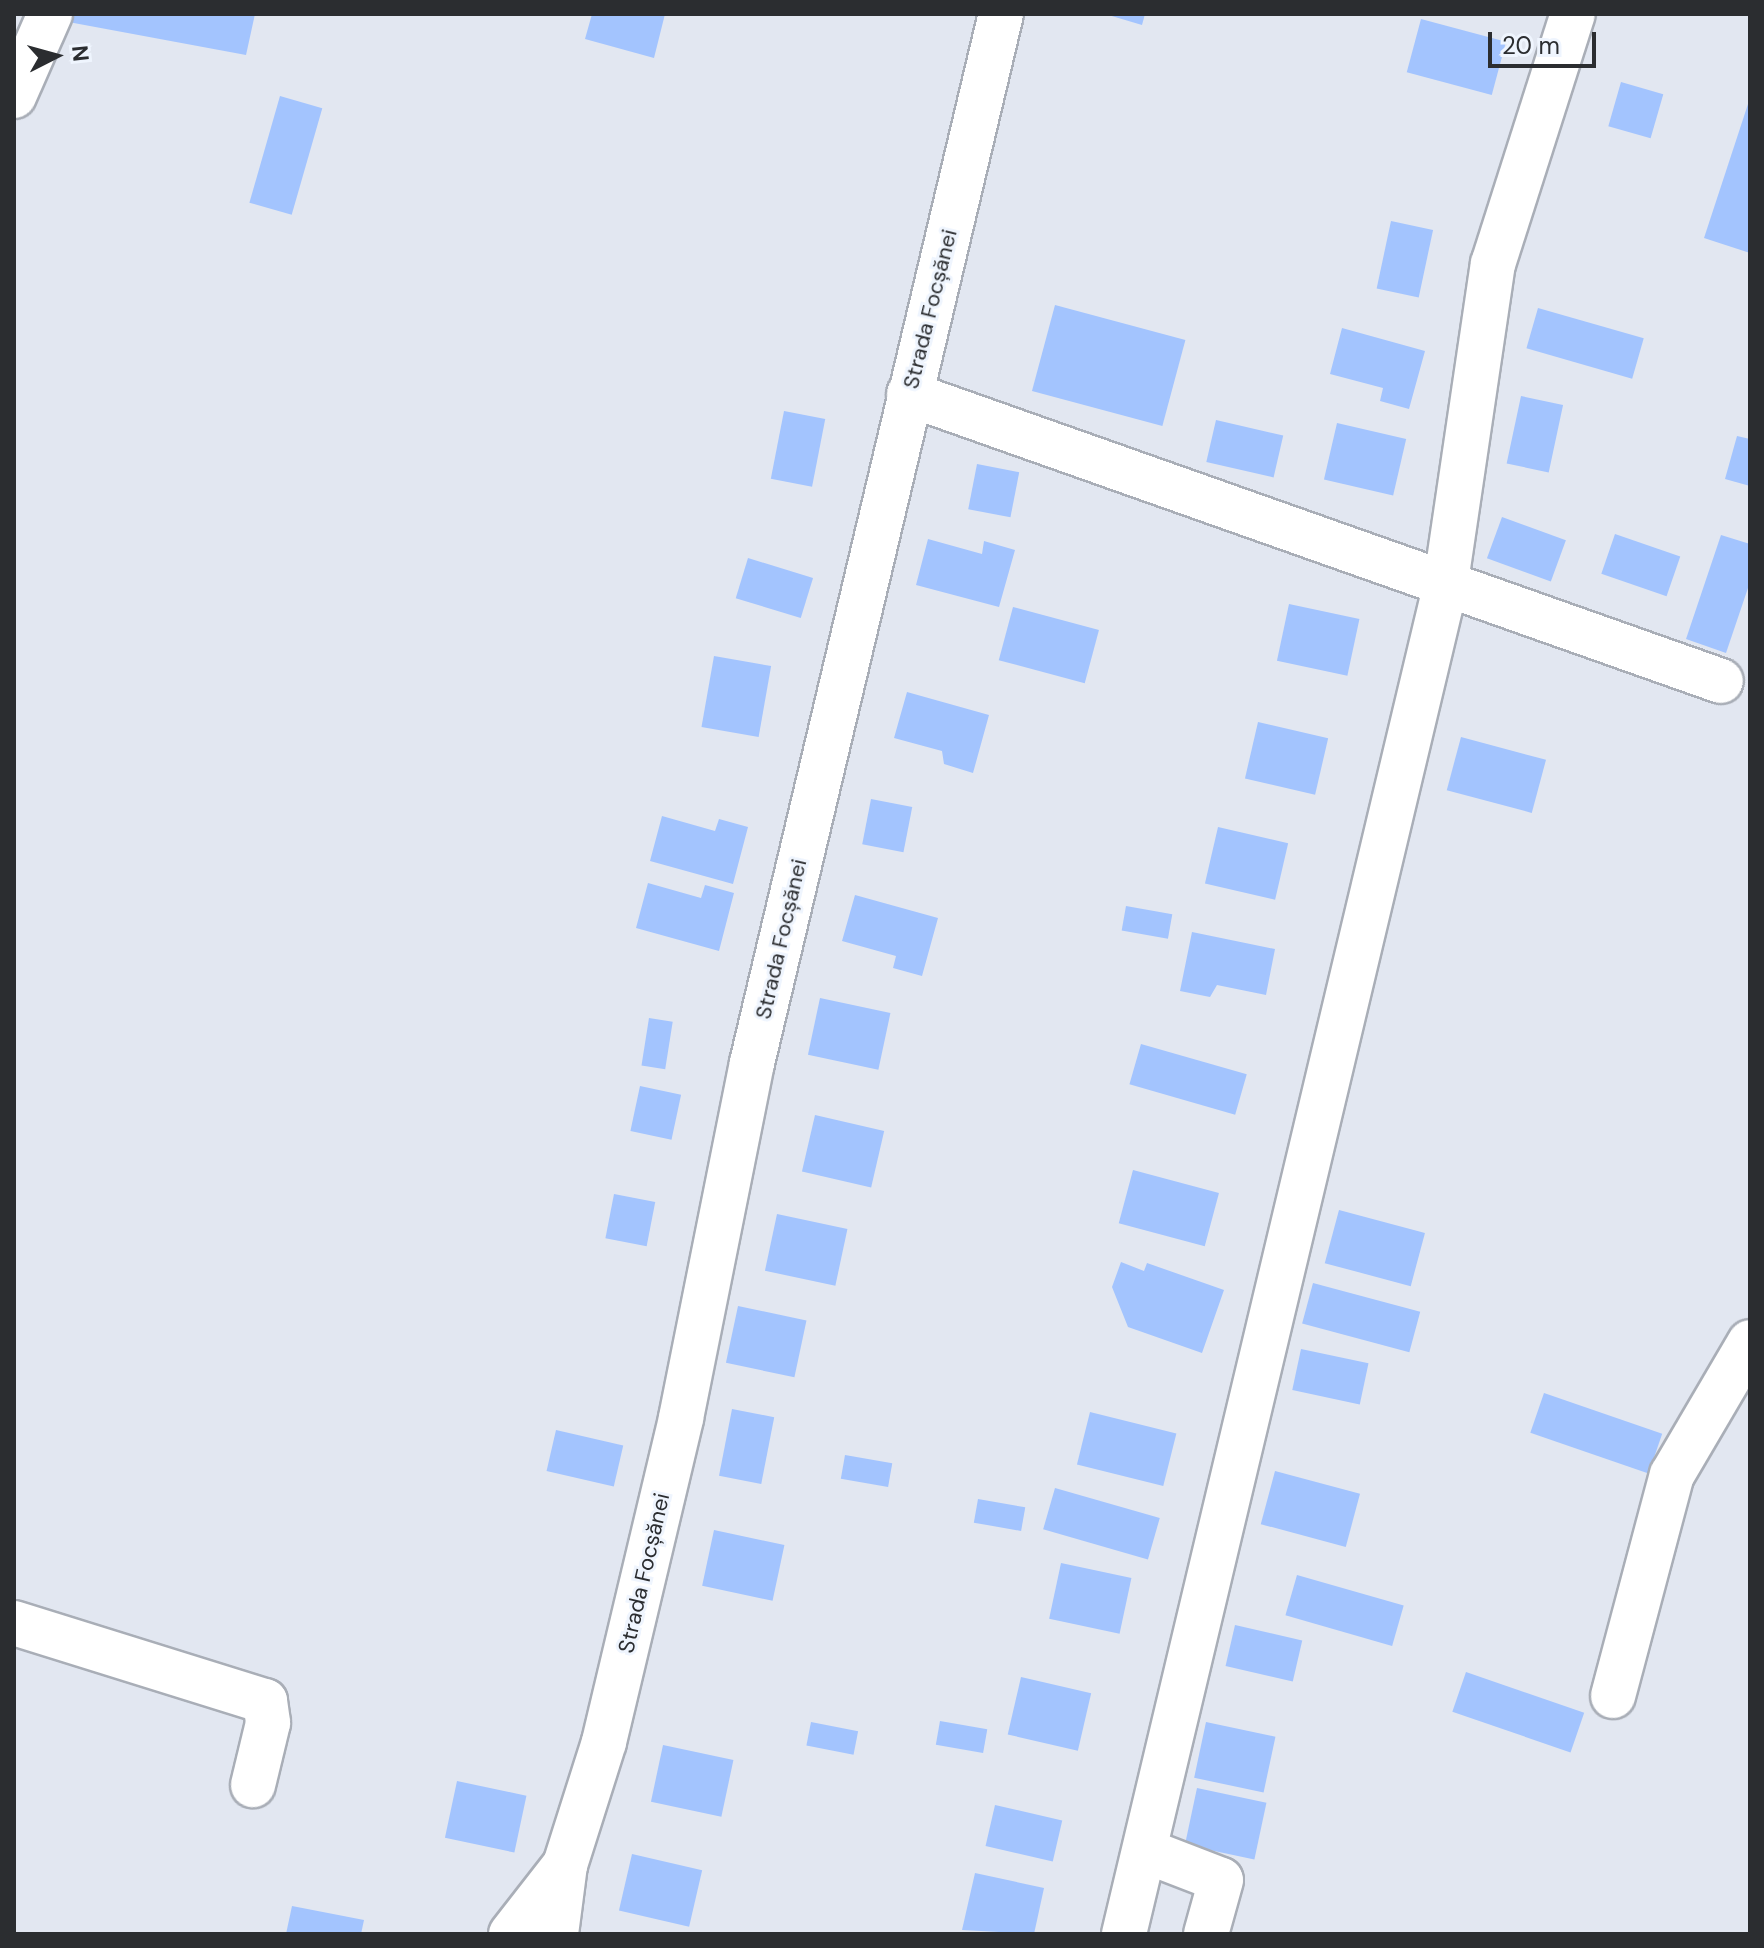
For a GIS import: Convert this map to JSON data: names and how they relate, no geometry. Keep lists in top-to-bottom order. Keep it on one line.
{"streets":{"street":["Strada Focșănei"]},"scale_bar":"20 m","north":"right"}
